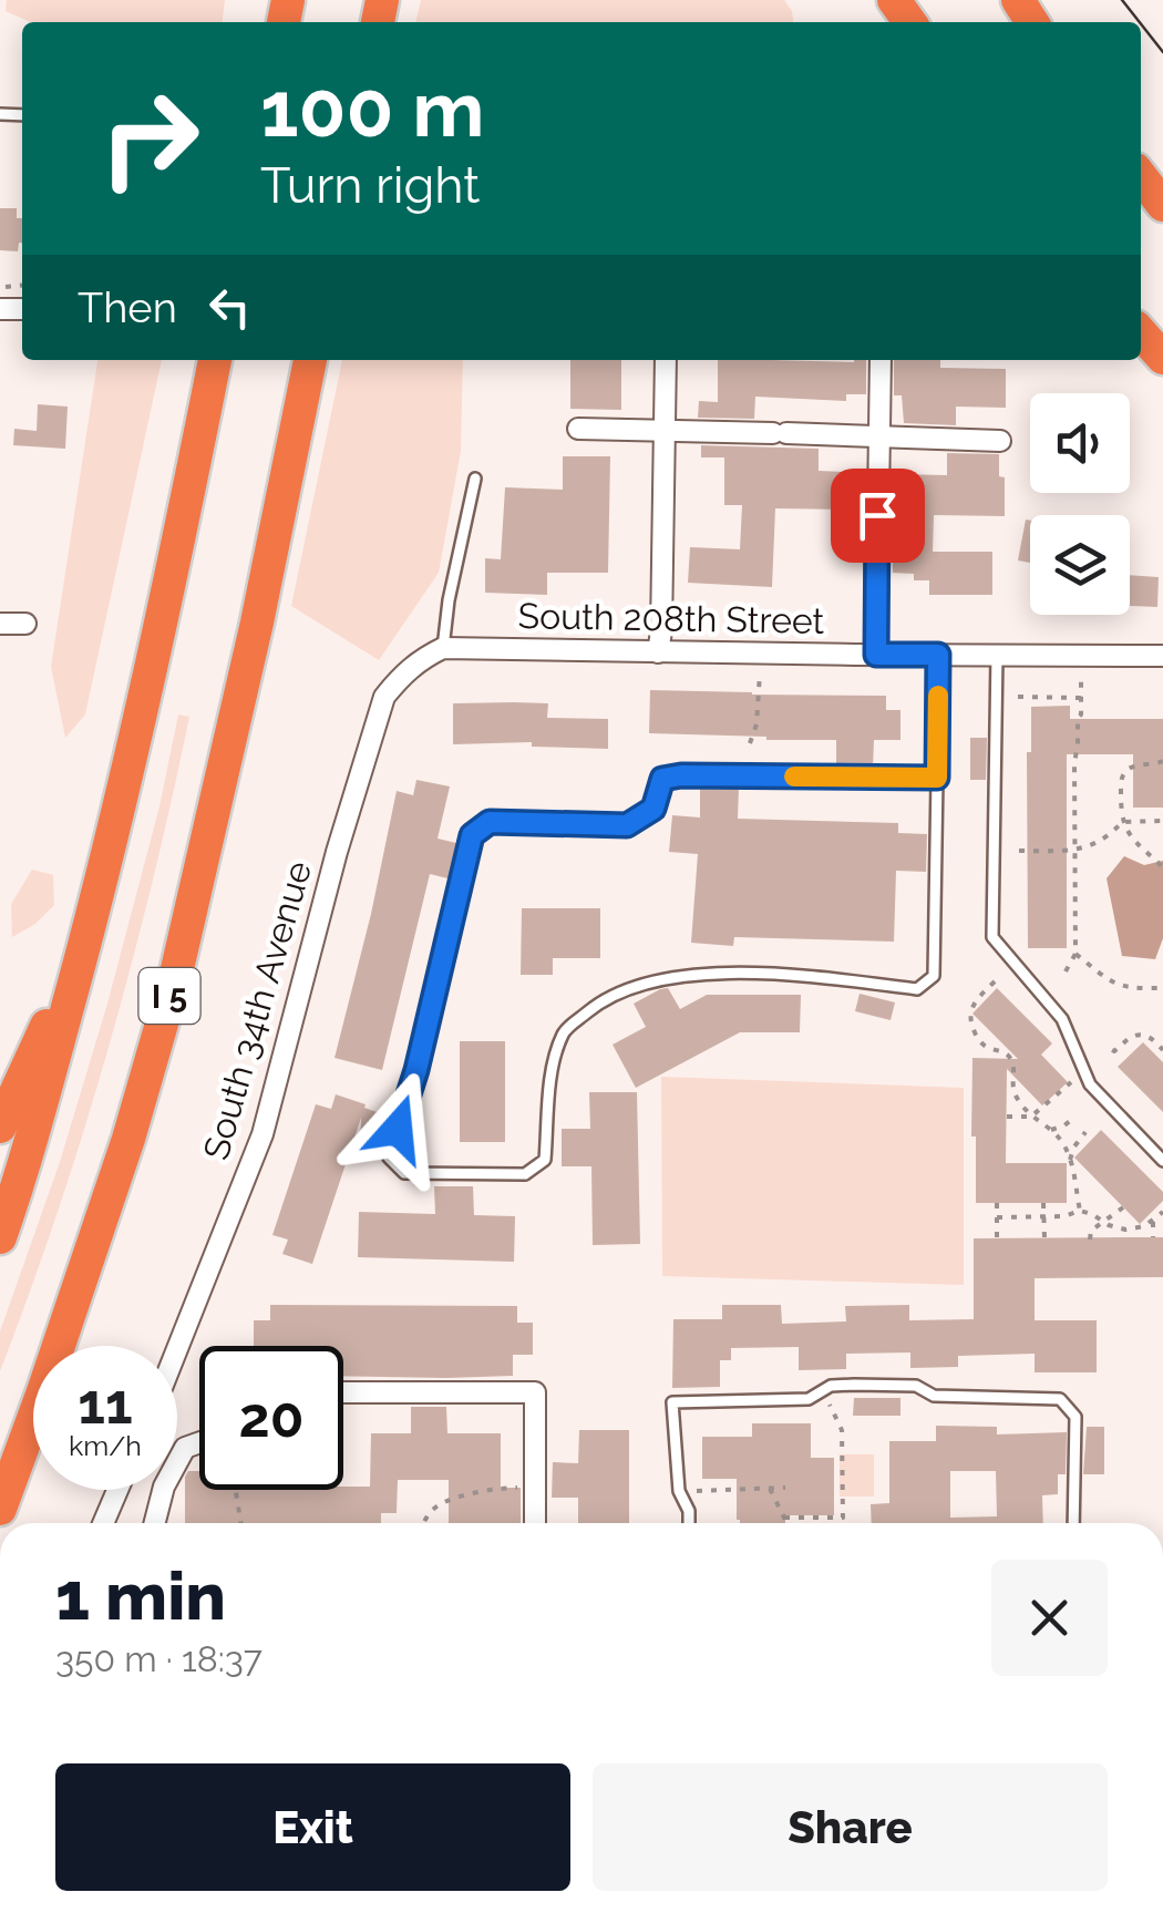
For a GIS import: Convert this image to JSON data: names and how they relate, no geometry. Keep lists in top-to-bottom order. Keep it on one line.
{"streets":{"highway":["I 5"],"street":["South 208th Street","South 34th Avenue"]},"crossings":[["South 208th Street","South 34th Avenue"]],"page":{"turn":["100 m","Turn right"],"then":"Then","speed":"11 km/h","limit":"20","heading":["1 min","350 m · 18:37"],"buttons":["Exit","Share"]}}
